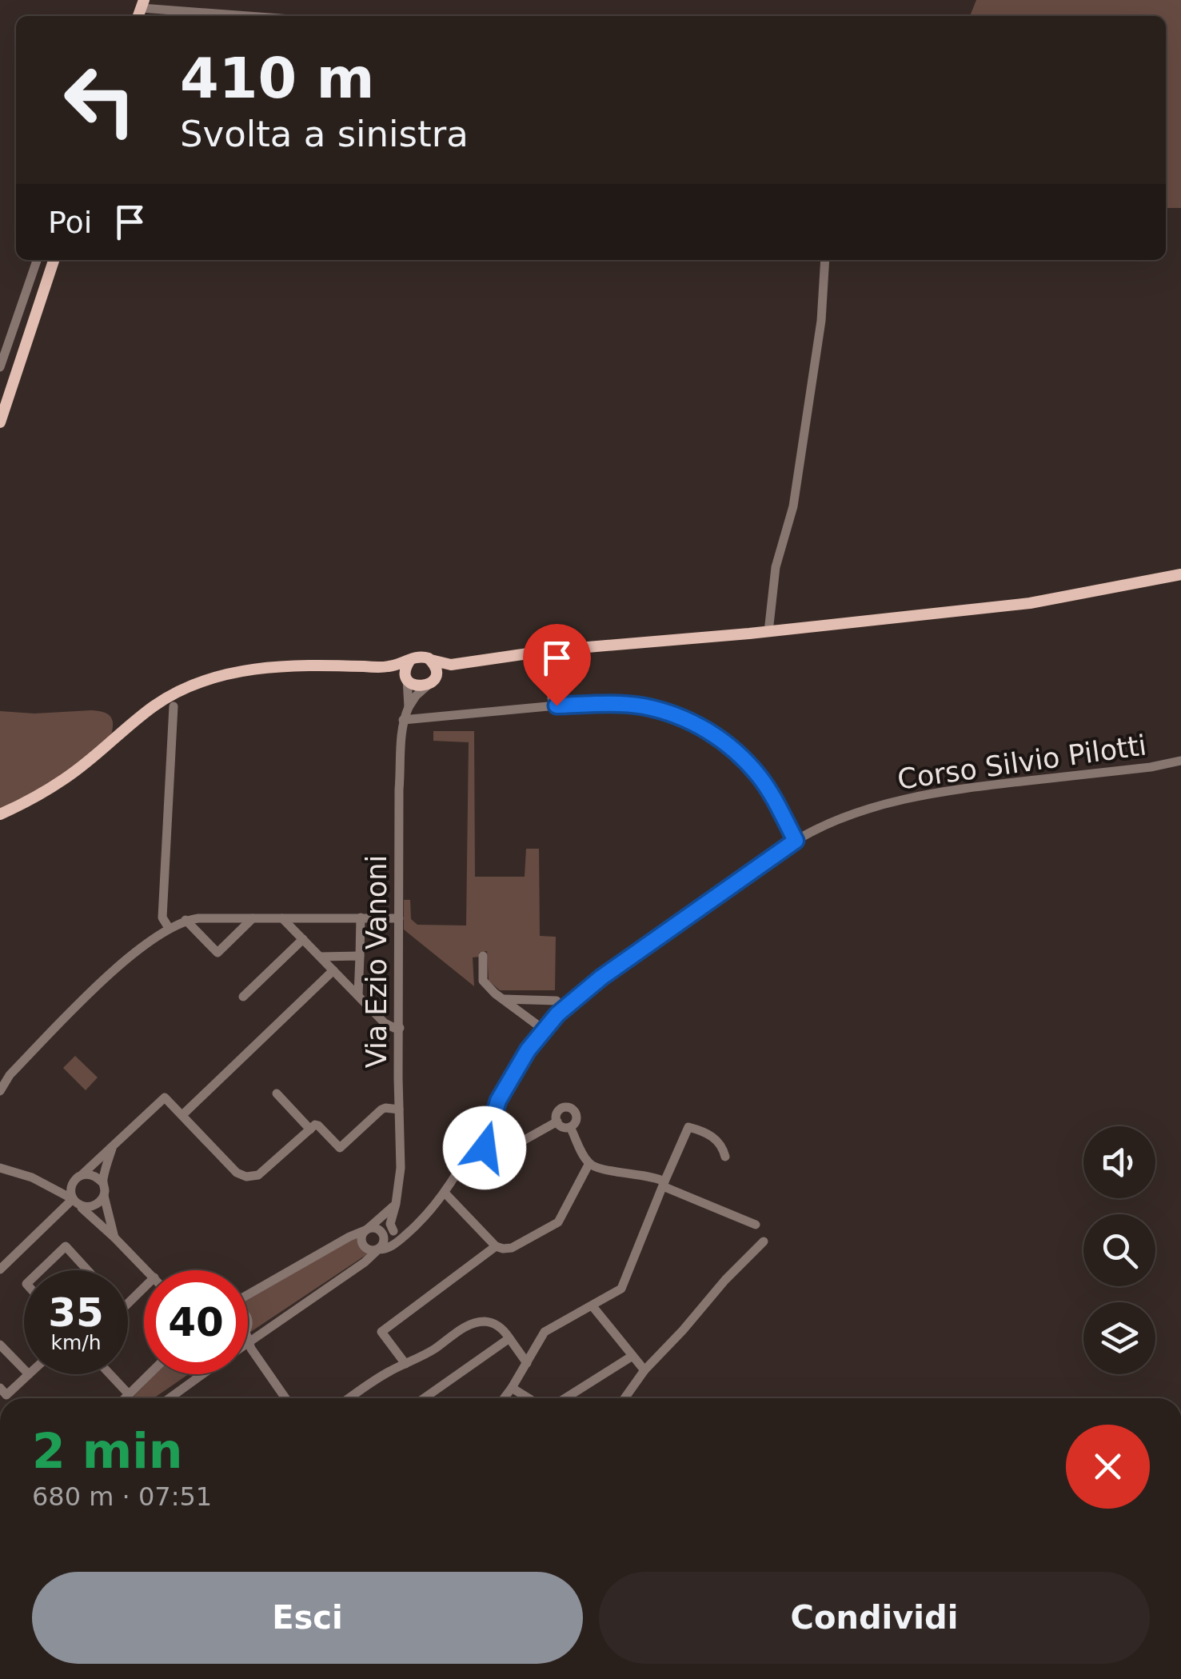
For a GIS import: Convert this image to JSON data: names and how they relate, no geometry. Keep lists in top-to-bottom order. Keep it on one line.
{"streets":{"street":["Corso Silvio Pilotti","Via Ezio Vanoni"]},"page":{"turn":["410 m","Svolta a sinistra"],"then":"Poi","speed":"35 km/h","limit":"40","heading":["2 min","680 m · 07:51"],"buttons":["Esci","Condividi"]}}
